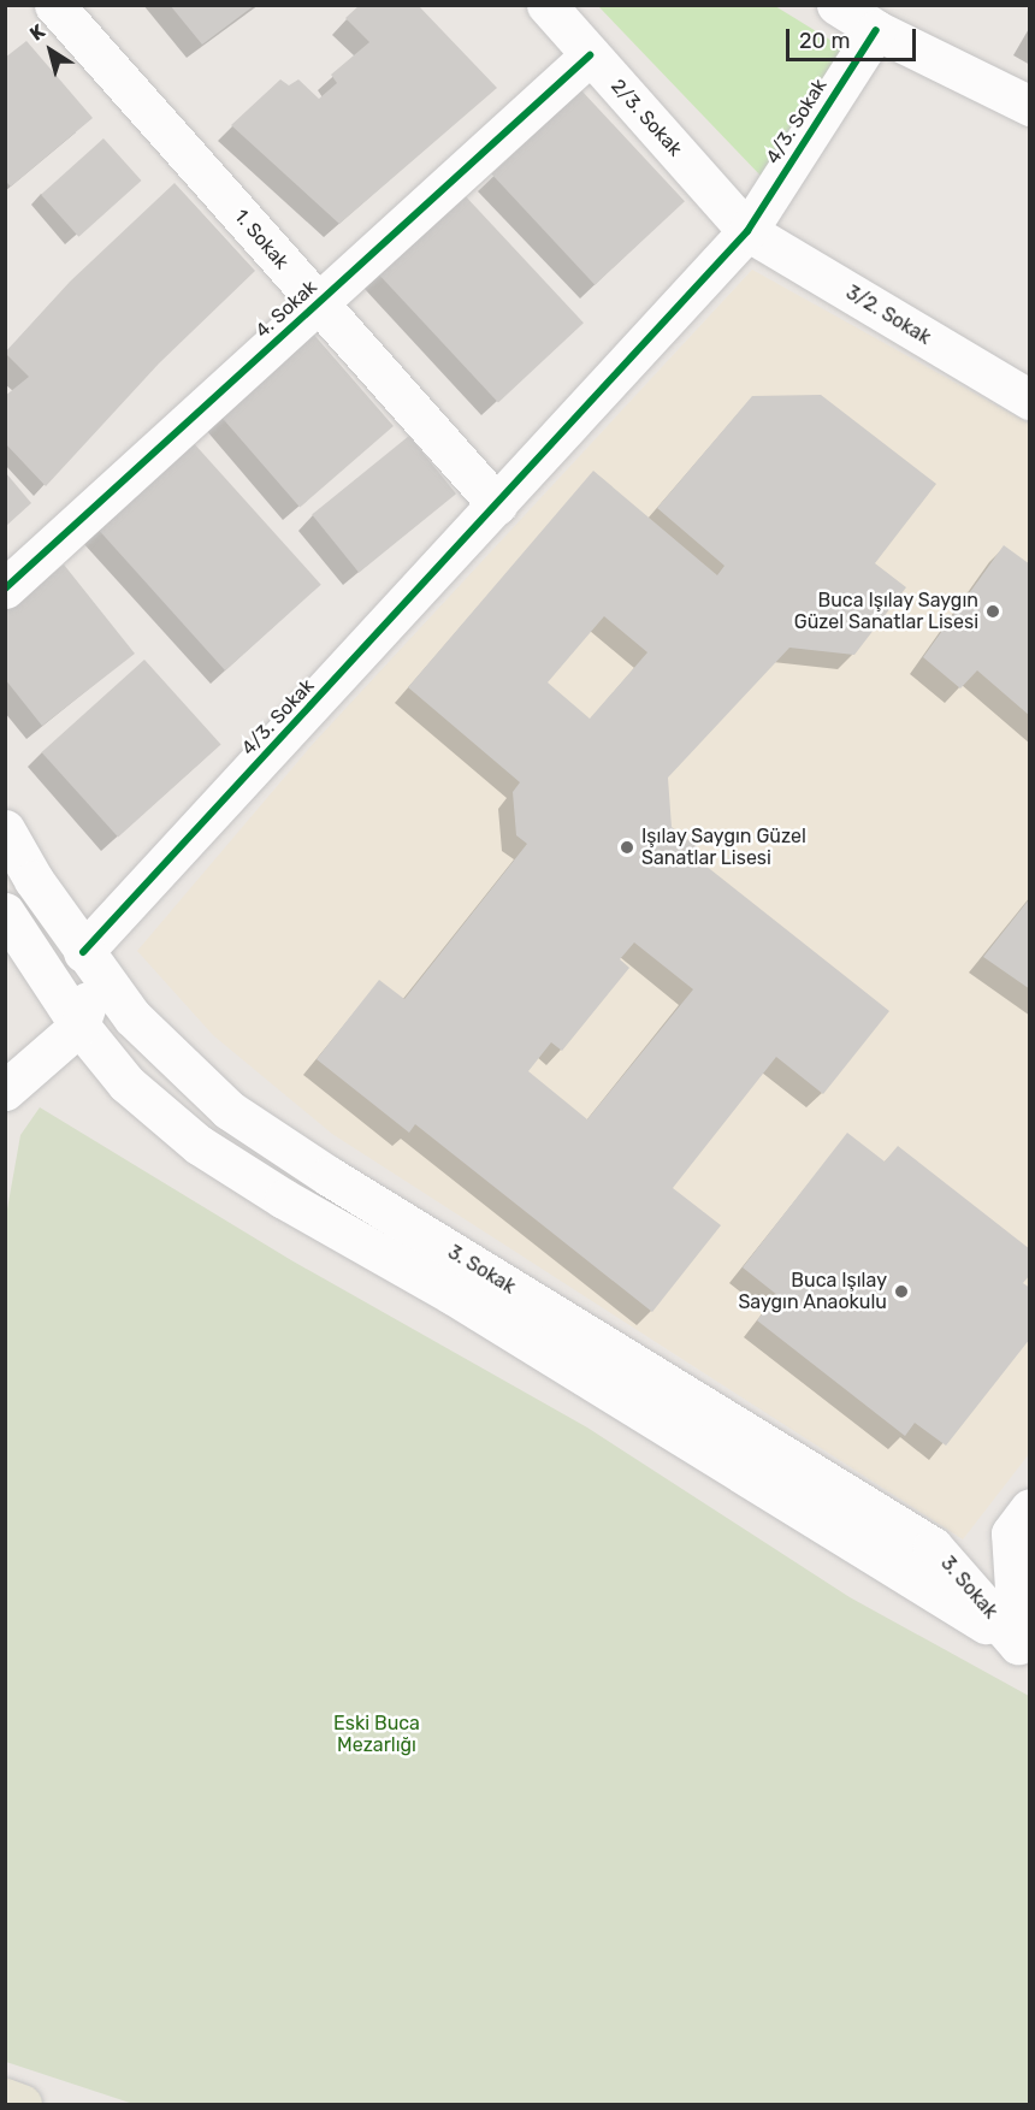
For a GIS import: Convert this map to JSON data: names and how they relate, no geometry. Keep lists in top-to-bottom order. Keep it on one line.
{"streets":{"street":["2/3. Sokak","4/3. Sokak","1. Sokak","4. Sokak","3/2. Sokak","3. Sokak"]},"crossings":[["2/3. Sokak","4/3. Sokak"],["2/3. Sokak","4. Sokak"],["2/3. Sokak","3/2. Sokak"],["4/3. Sokak","1. Sokak"],["4/3. Sokak","3/2. Sokak"],["4/3. Sokak","3. Sokak"],["1. Sokak","4. Sokak"]],"parks":["Eski Buca Mezarlığı"],"places":["Buca Işılay Saygın Güzel Sanatlar Lisesi","Işılay Saygın Güzel Sanatlar Lisesi","Buca Işılay Saygın Anaokulu"],"scale_bar":"20 m","north":"top left"}
